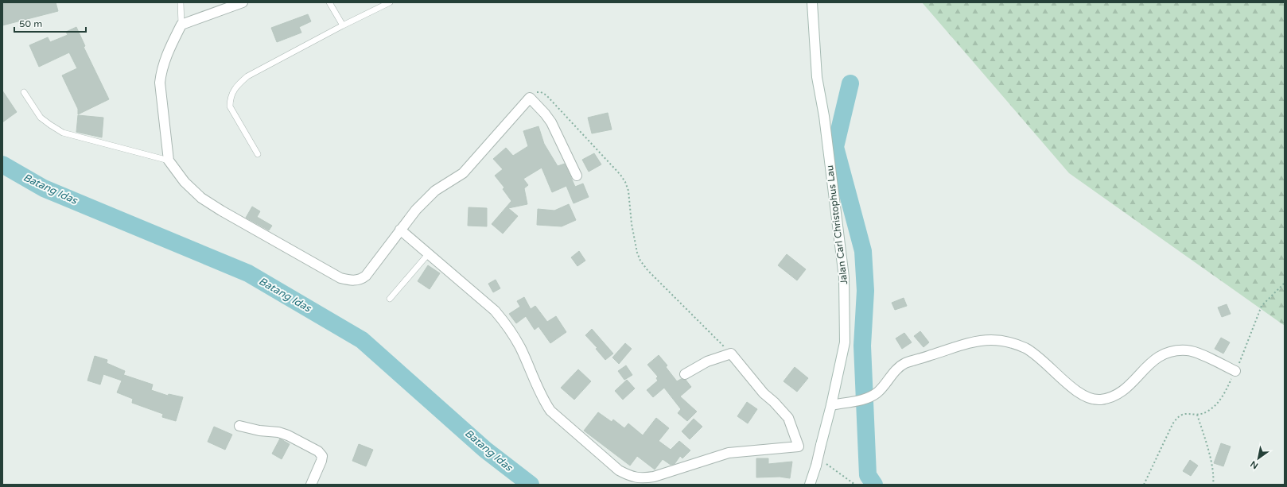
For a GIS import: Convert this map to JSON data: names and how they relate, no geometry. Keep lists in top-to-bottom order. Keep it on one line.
{"streets":{"street":["Jalan Carl Christophus Lau"]},"water":["Batang Idas"],"scale_bar":"50 m","north":"bottom left"}
